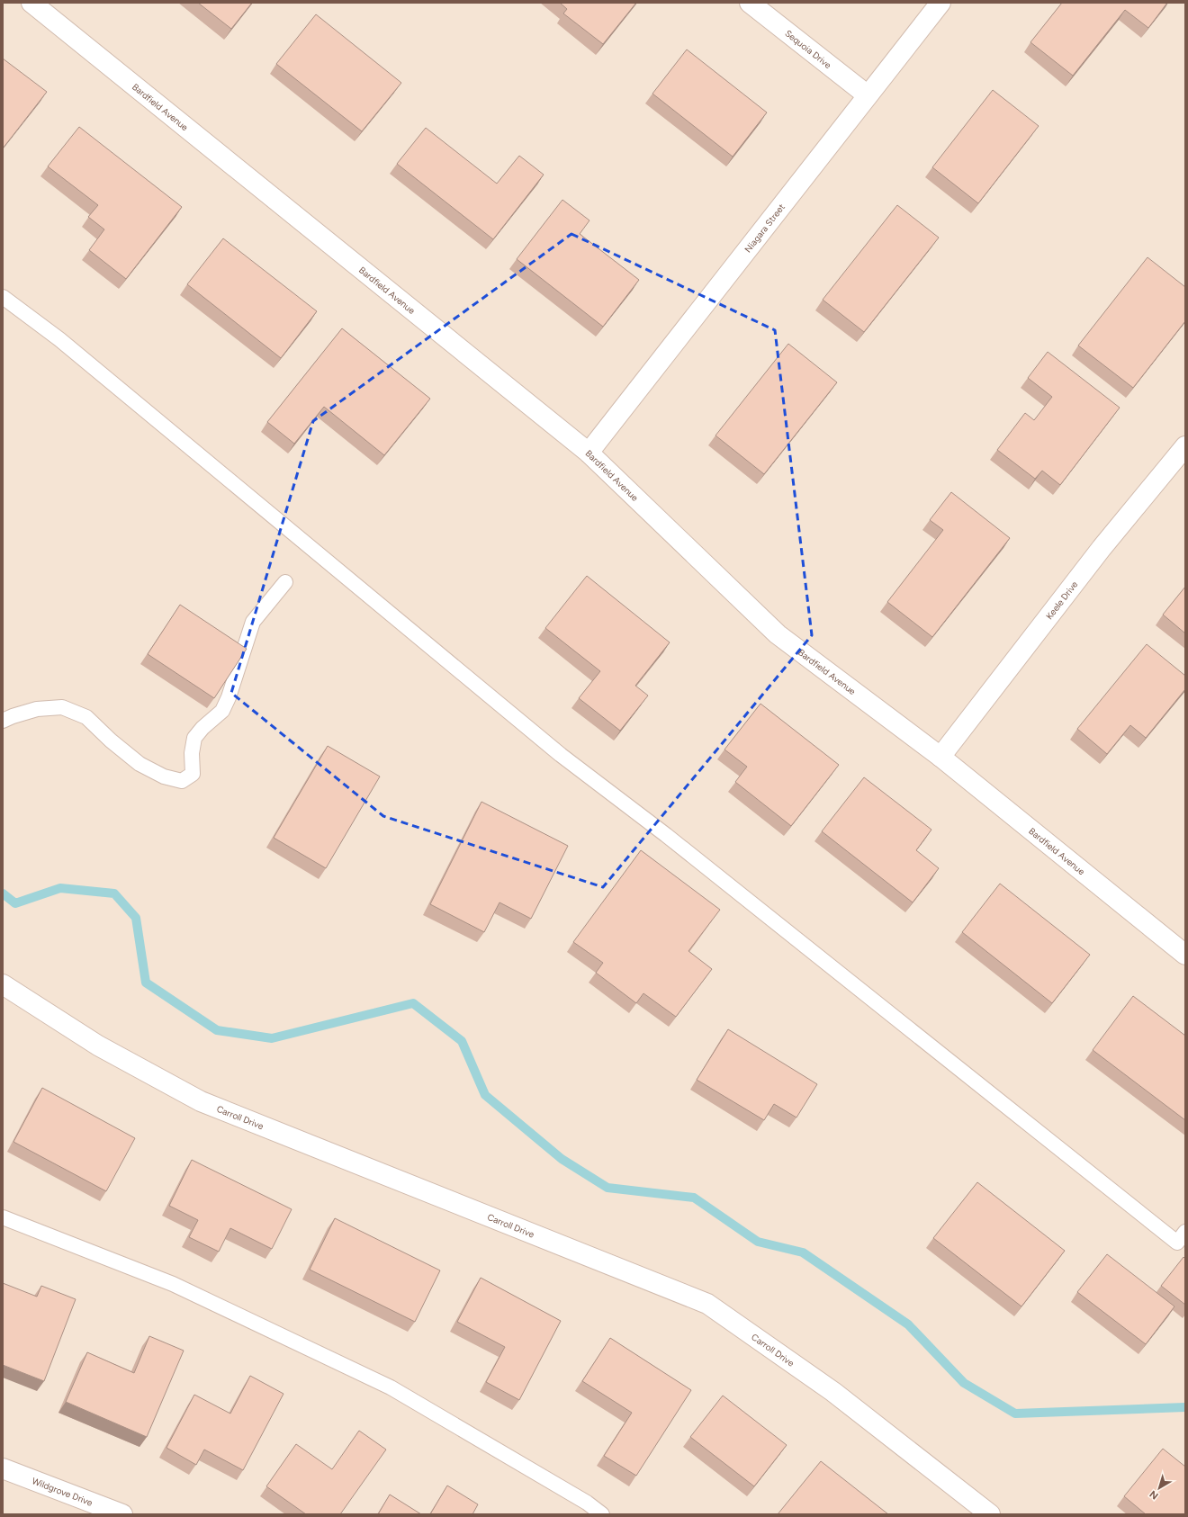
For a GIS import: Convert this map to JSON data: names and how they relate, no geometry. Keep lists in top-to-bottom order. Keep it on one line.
{"streets":{"street":["Sequoia Drive","Bardfield Avenue","Niagara Street","Keele Drive","Carroll Drive","Wildgrove Drive"]},"crossings":[["Sequoia Drive","Niagara Street"],["Bardfield Avenue","Niagara Street"],["Bardfield Avenue","Keele Drive"]],"north":"bottom left"}
